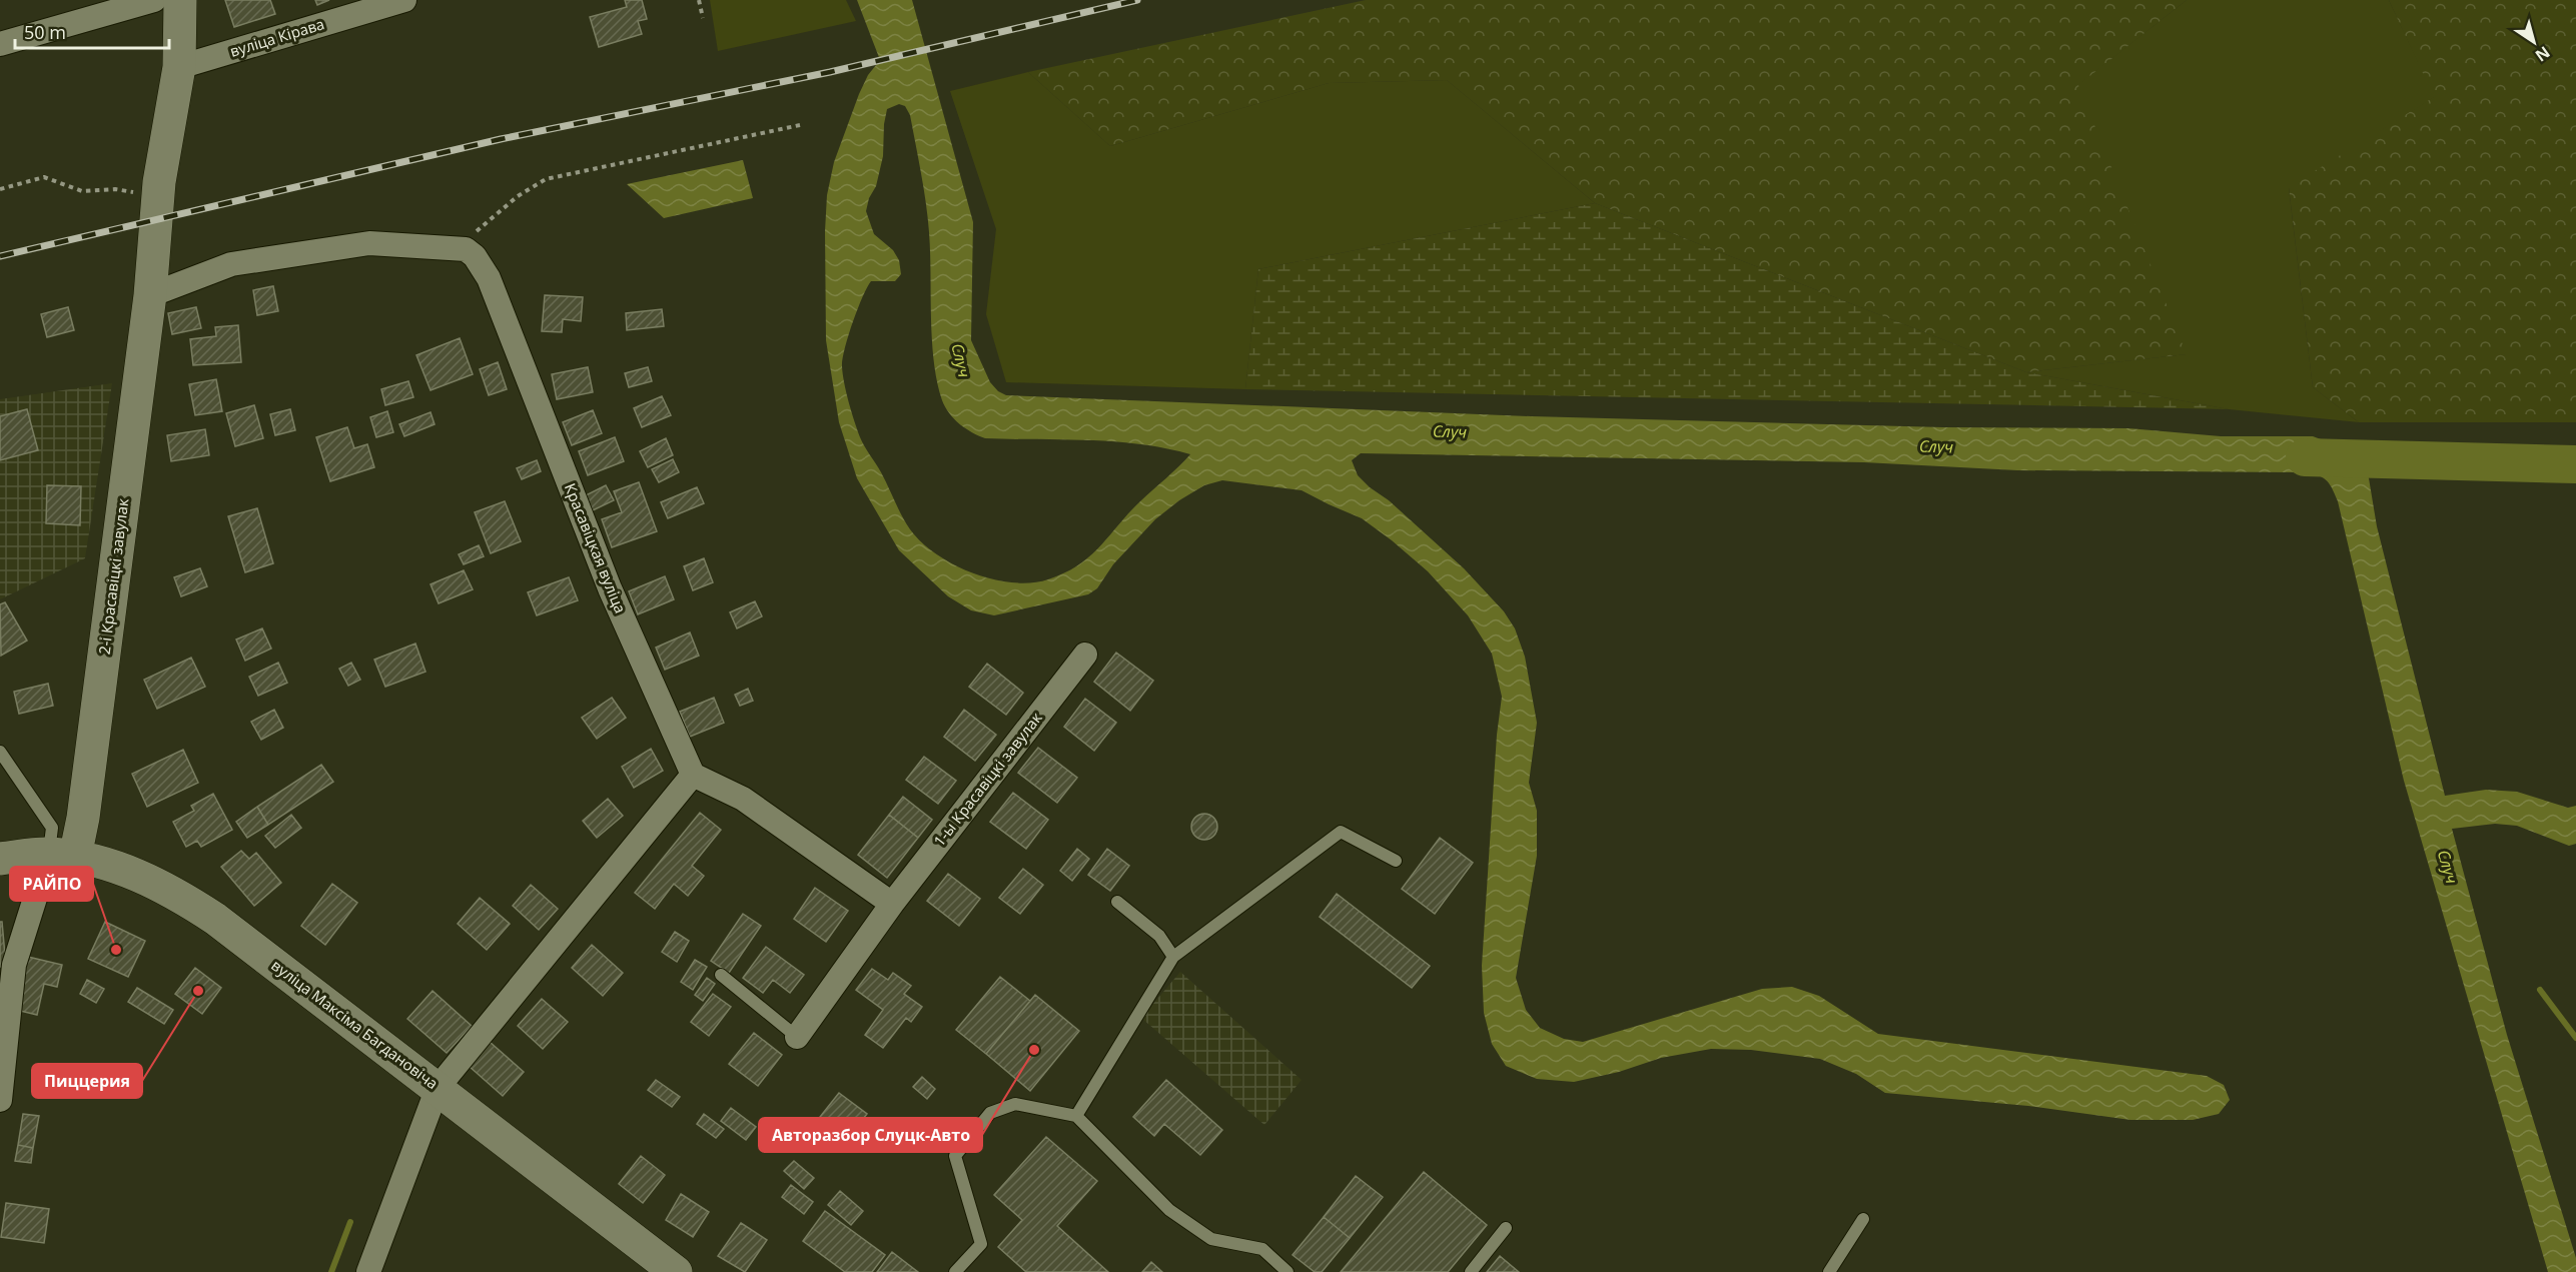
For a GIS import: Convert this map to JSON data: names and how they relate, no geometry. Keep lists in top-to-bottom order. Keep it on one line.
{"streets":{"main road":["2-і Красавіцкі завулак","вуліца Максіма Багдановіча"],"street":["вуліца Кірава","Красавіцкая вуліца","1-ы Красавіцкі завулак"]},"crossings":[["вуліца Кірава","2-і Красавіцкі завулак"],["2-і Красавіцкі завулак","вуліца Максіма Багдановіча"]],"water":["Случ"],"places":["РАЙПО","Пиццерия","Авторазбор Слуцк-Авто"],"scale_bar":"50 m","north":"bottom right"}
